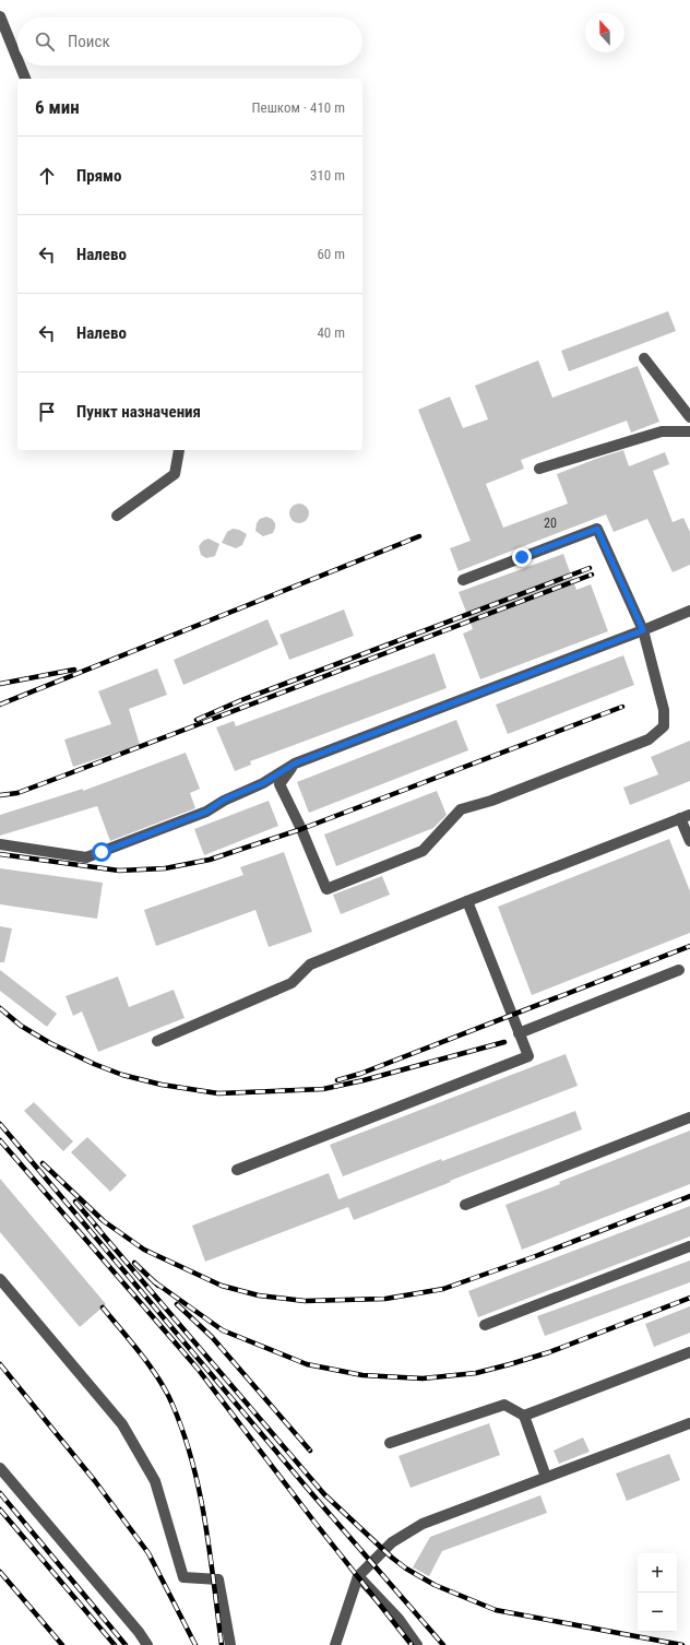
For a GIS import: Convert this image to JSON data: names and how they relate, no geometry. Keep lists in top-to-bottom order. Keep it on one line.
{"house_numbers":["20"],"north":"top","page":{"search":"Поиск","heading":["6 мин","Пешком · 410 m"],"list":[["Прямо","310 m"],["Налево","60 m"],["Налево","40 m"],"Пункт назначения"],"map_buttons":["+","−"]}}
